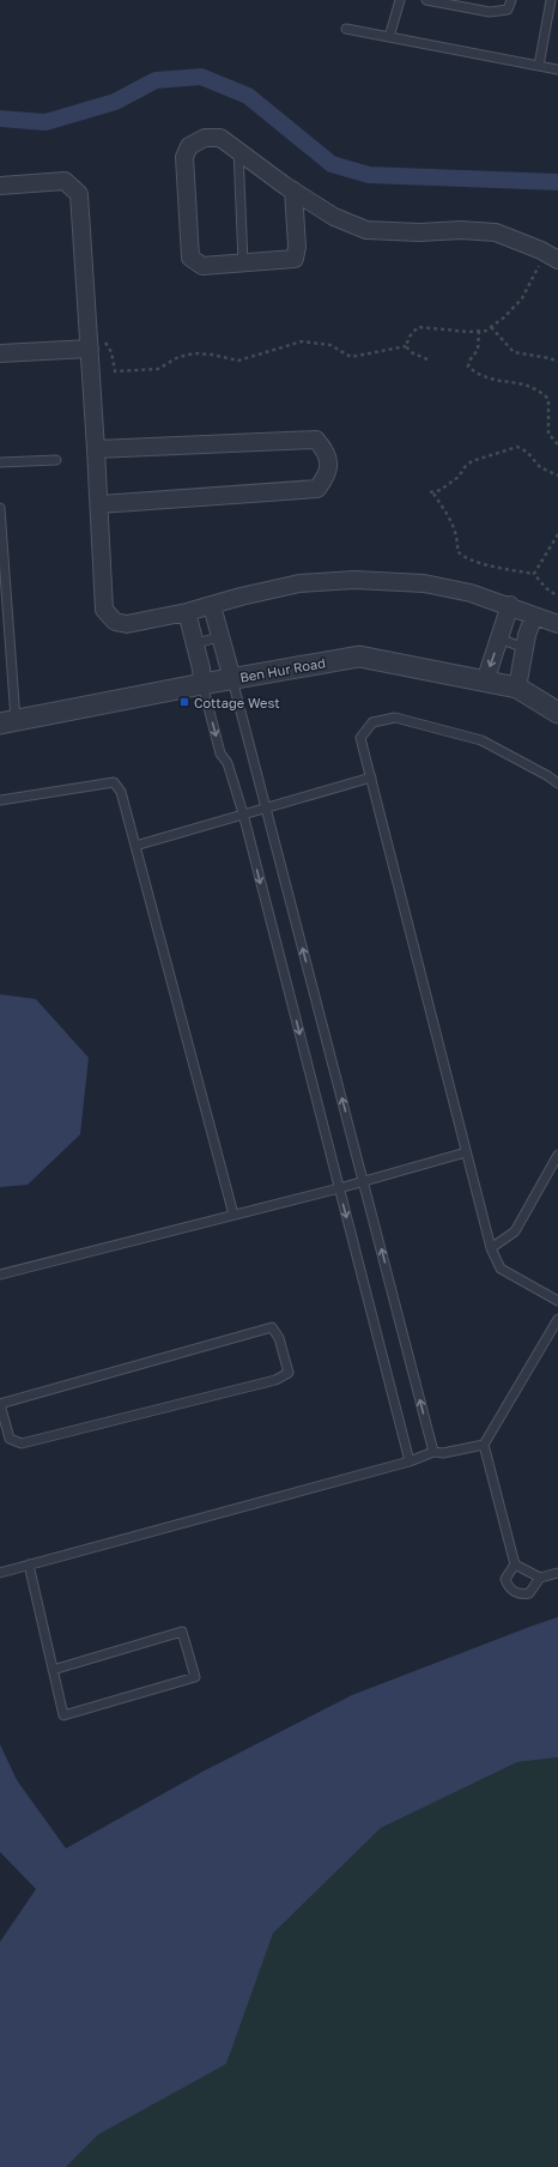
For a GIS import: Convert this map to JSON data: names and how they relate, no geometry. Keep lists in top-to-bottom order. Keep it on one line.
{"streets":{"street":["Ben Hur Road"]},"places":{"transit":["Cottage West"]}}
